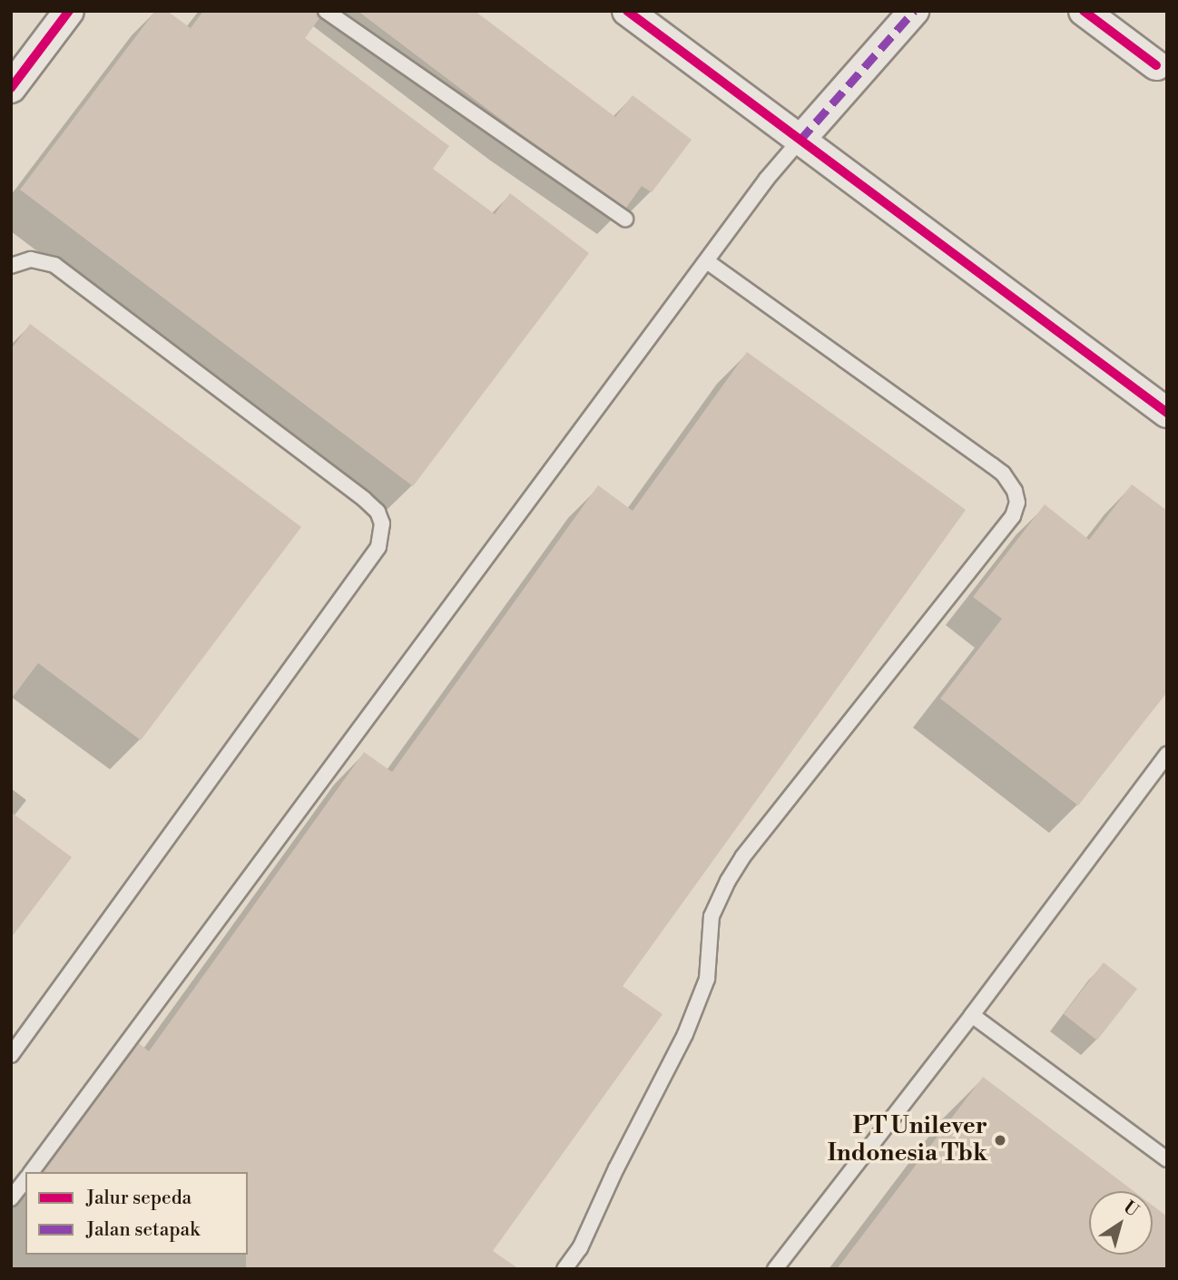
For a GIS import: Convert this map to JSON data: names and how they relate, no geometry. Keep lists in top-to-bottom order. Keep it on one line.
{"places":["PT Unilever Indonesia Tbk"],"legend":["Jalur sepeda","Jalan setapak"],"north":"top right"}
